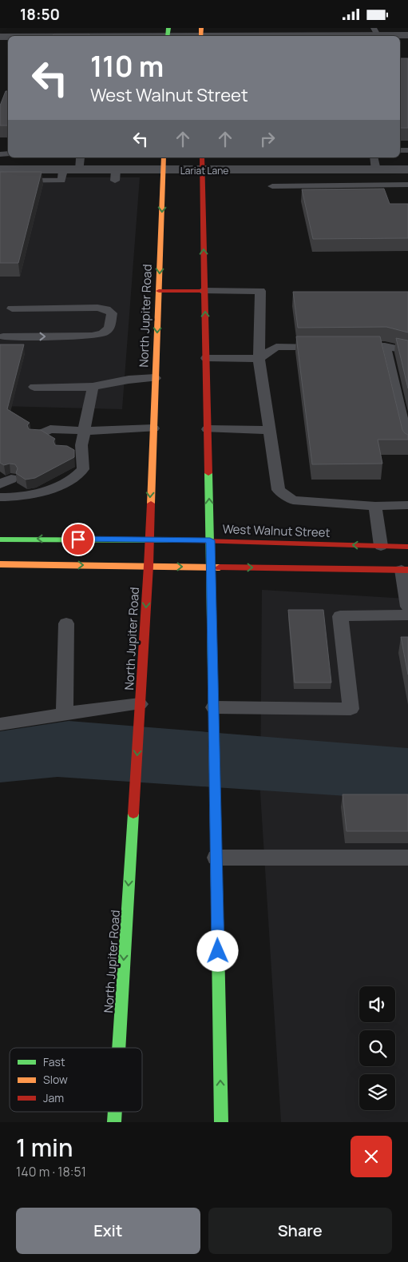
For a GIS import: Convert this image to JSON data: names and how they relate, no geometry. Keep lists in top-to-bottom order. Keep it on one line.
{"streets":{"main road":["North Jupiter Road","West Walnut Street"],"street":["Lariat Lane"]},"crossings":[["Lariat Lane","North Jupiter Road"],["North Jupiter Road","West Walnut Street"]],"legend":["Fast","Slow","Jam"],"page":{"status":"18:50","turn":["110 m","West Walnut Street"],"heading":["1 min","140 m · 18:51"],"buttons":["Exit","Share"]}}
